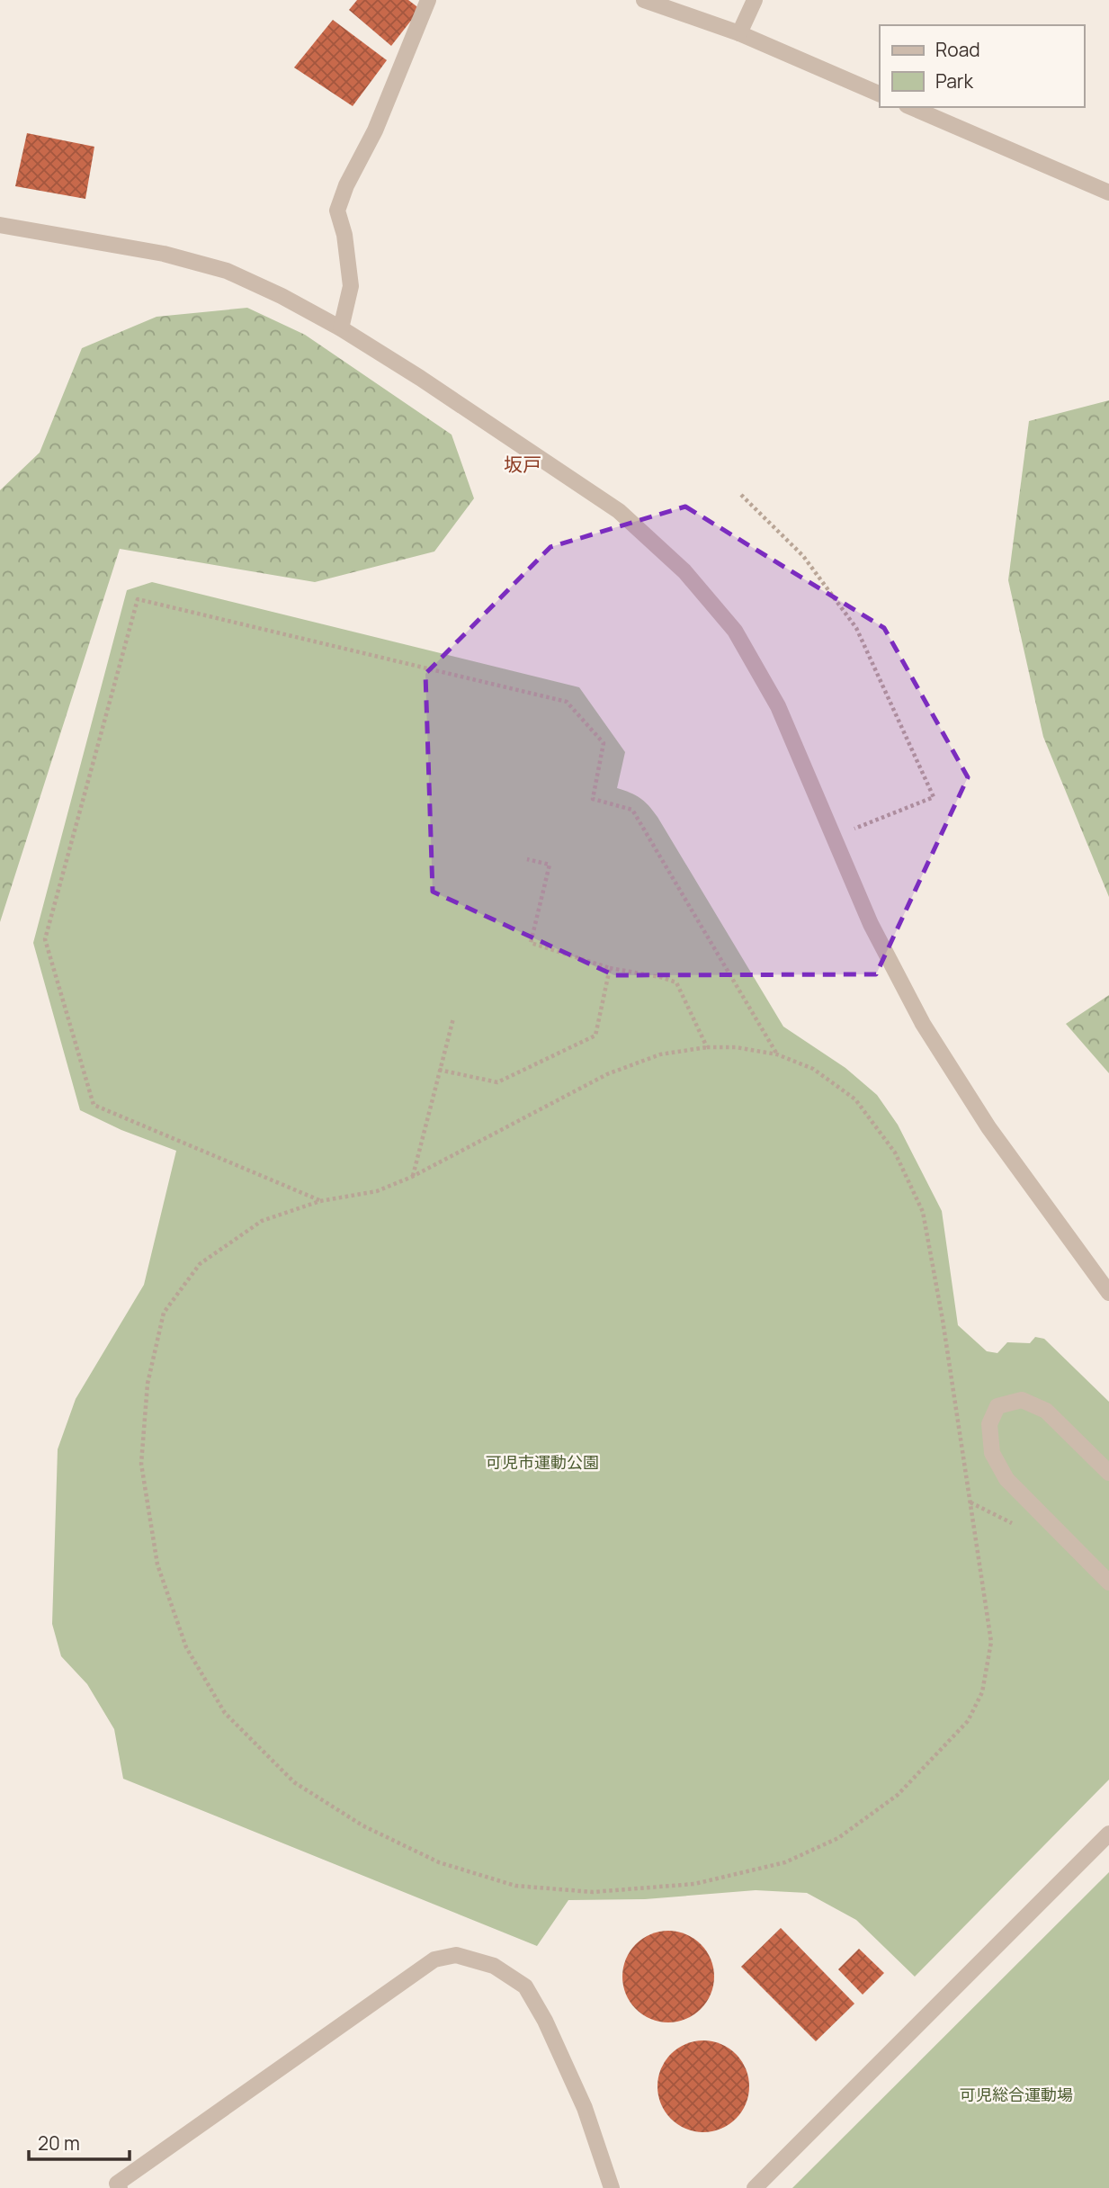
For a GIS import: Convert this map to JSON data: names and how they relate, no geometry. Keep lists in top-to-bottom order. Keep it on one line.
{"districts":["坂戸"],"parks":["可児市運動公園","可児総合運動場"],"legend":["Road","Park"],"scale_bar":"20 m"}
